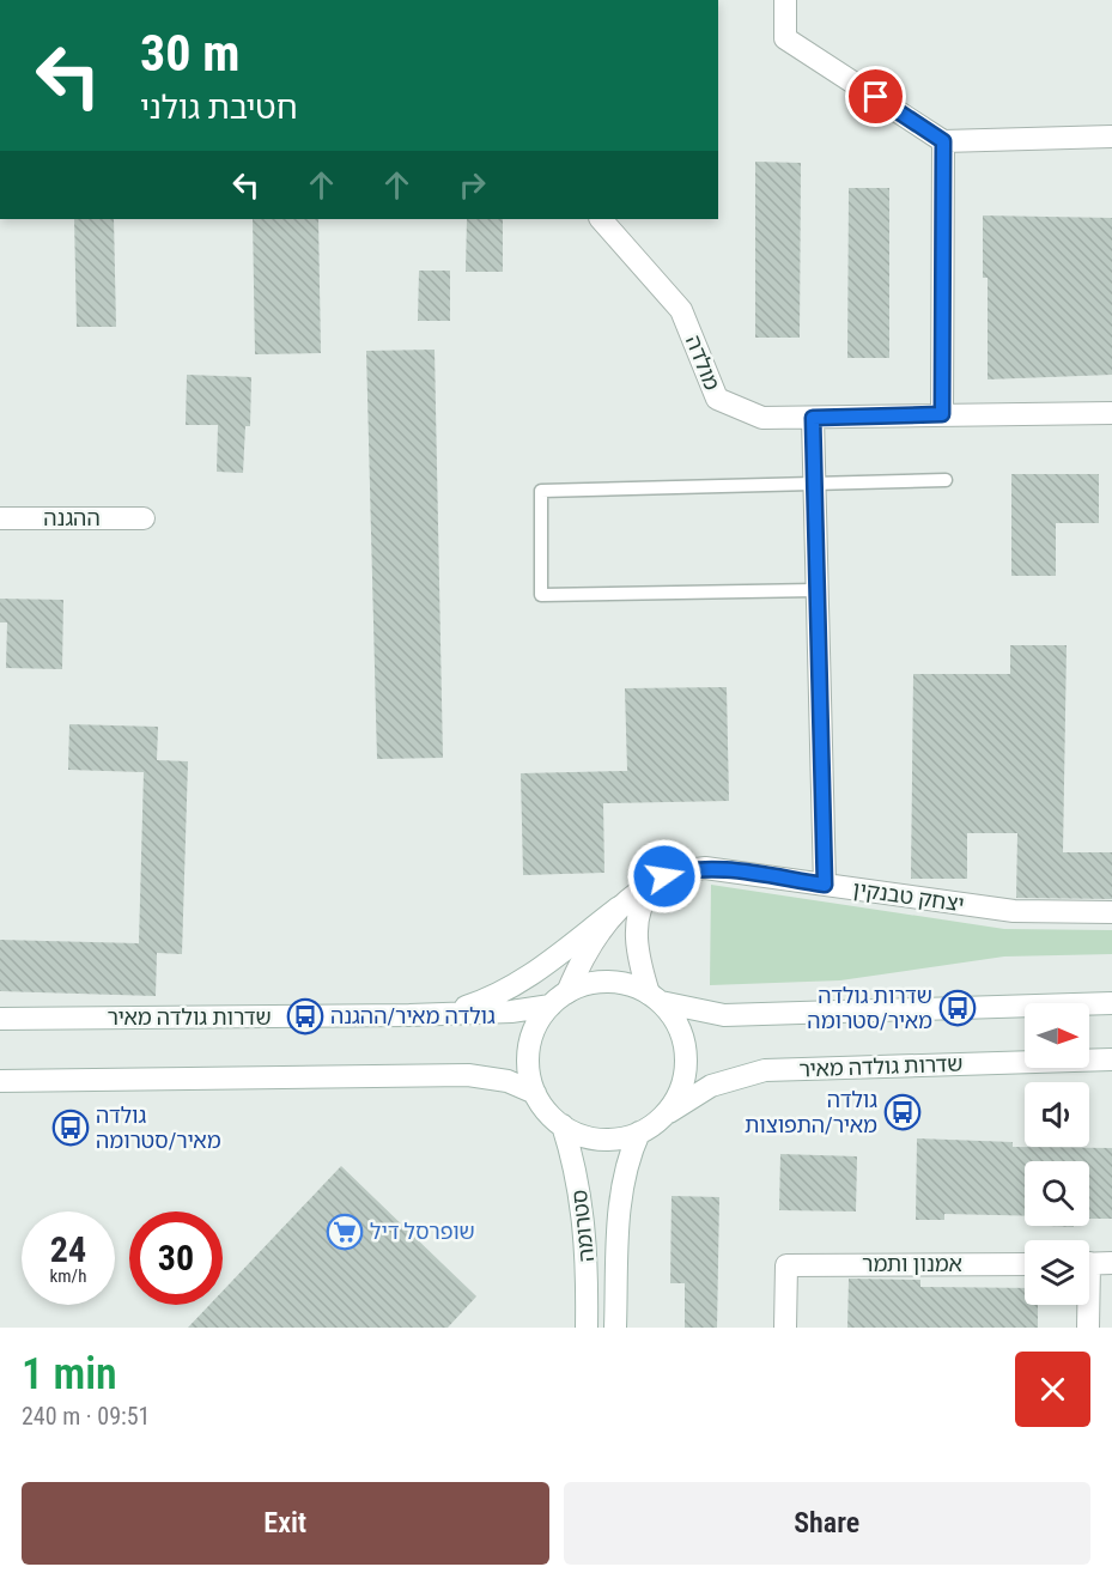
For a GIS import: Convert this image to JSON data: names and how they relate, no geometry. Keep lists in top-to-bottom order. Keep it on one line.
{"streets":{"street":["מולדה","ההגנה","יצחק טבנקין","שדרות גולדה מאיר","סטרומה","אמנון ותמר"]},"crossings":[["יצחק טבנקין","שדרות גולדה מאיר"],["יצחק טבנקין","סטרומה"],["שדרות גולדה מאיר","סטרומה"]],"places":{"bus stop":["שדרות גולדה מאיר/סטרומה","גולדה מאיר/ההגנה","גולדה מאיר/התפוצות","גולדה מאיר/סטרומה"],"supermarket":["שופרסל דיל"]},"north":"right","page":{"turn":["30 m","חטיבת גולני"],"speed":"24 km/h","limit":"30","heading":["1 min","240 m · 09:51"],"buttons":["Exit","Share"]}}
